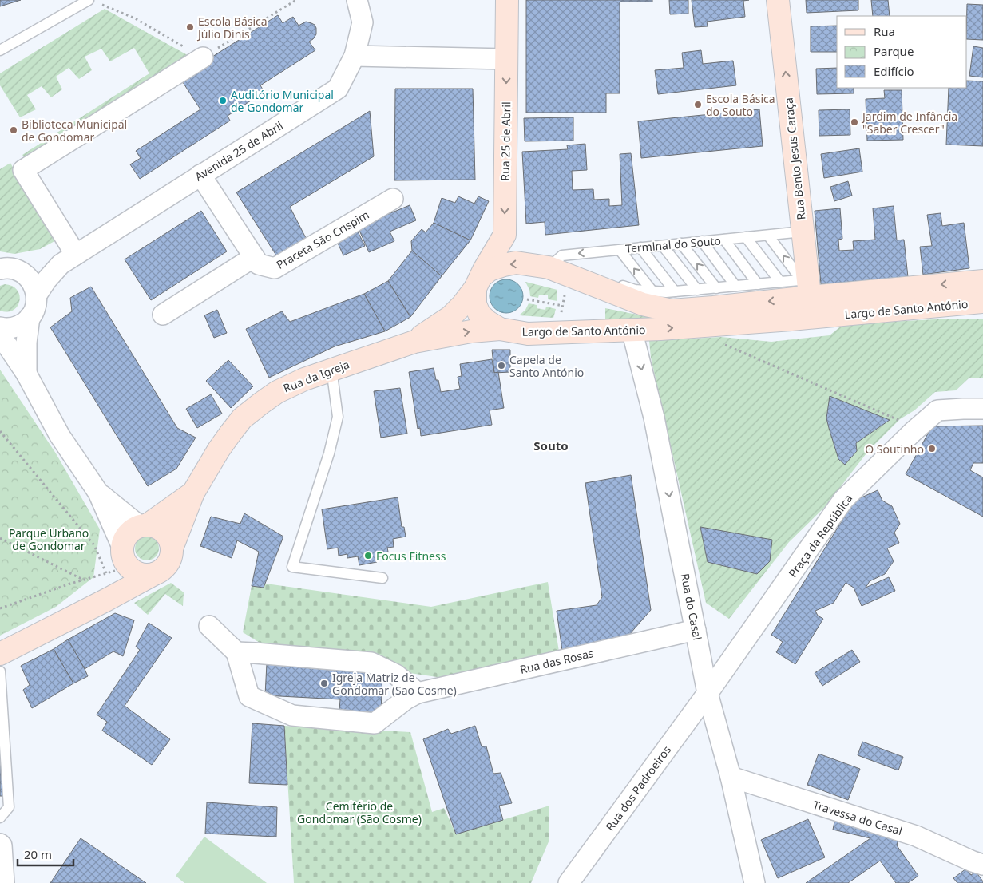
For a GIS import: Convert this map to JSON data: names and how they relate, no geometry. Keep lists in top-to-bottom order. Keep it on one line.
{"streets":{"main road":["Rua 25 de Abril","Rua Bento Jesus Caraça","Largo de Santo António","Rua da Igreja"],"street":["Avenida 25 de Abril","Praceta São Crispim","Praça da República","Rua do Casal","Rua das Rosas","Rua dos Padroeiros","Travessa do Casal"],"lane":["Terminal do Souto"]},"crossings":[["Rua 25 de Abril","Terminal do Souto"],["Rua 25 de Abril","Largo de Santo António"],["Rua 25 de Abril","Rua da Igreja"],["Avenida 25 de Abril","Praceta São Crispim"],["Rua Bento Jesus Caraça","Terminal do Souto"],["Rua Bento Jesus Caraça","Largo de Santo António"],["Terminal do Souto","Largo de Santo António"],["Terminal do Souto","Rua da Igreja"],["Largo de Santo António","Rua da Igreja"],["Largo de Santo António","Rua do Casal"],["Praça da República","Rua do Casal"],["Praça da República","Rua dos Padroeiros"],["Rua do Casal","Rua das Rosas"],["Rua do Casal","Rua dos Padroeiros"],["Rua do Casal","Travessa do Casal"]],"one_way":["Rua 25 de Abril","Rua Bento Jesus Caraça","Rua do Casal"],"districts":["Souto"],"parks":["Parque Urbano de Gondomar","Cemitério de Gondomar (São Cosme)"],"places":["Escola Básica Júlio Dinis","Auditório Municipal de Gondomar","Escola Básica do Souto","Jardim de Infância \"Saber Crescer\"","Biblioteca Municipal de Gondomar","Capela de Santo António","O Soutinho","Focus Fitness","Igreja Matriz de Gondomar (São Cosme)"],"legend":["Rua","Parque","Edifício"],"scale_bar":"20 m"}
